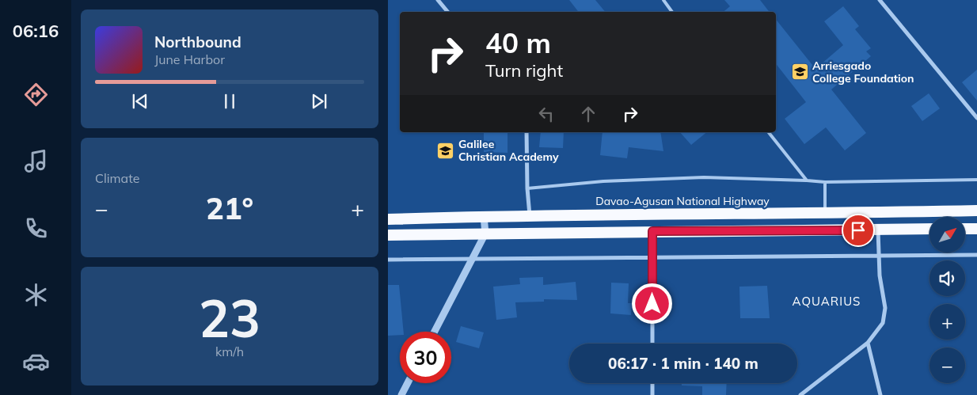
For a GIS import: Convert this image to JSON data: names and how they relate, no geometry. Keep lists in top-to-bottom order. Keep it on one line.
{"streets":{"highway":["Davao-Agusan National Highway"]},"districts":["AQUARIUS"],"places":{"school or university":["Arriesgado College Foundation","Galilee Christian Academy"]},"north":"top right","page":{"tabs":"06:16","turn":["40 m","Turn right"],"song":["Northbound","June Harbor"],"tile":["Climate",["23","km/h"]],"heat":["−","21°","+"],"map_buttons":["+","−"],"limit":"30","trip":"06:17 · 1 min · 140 m"}}
